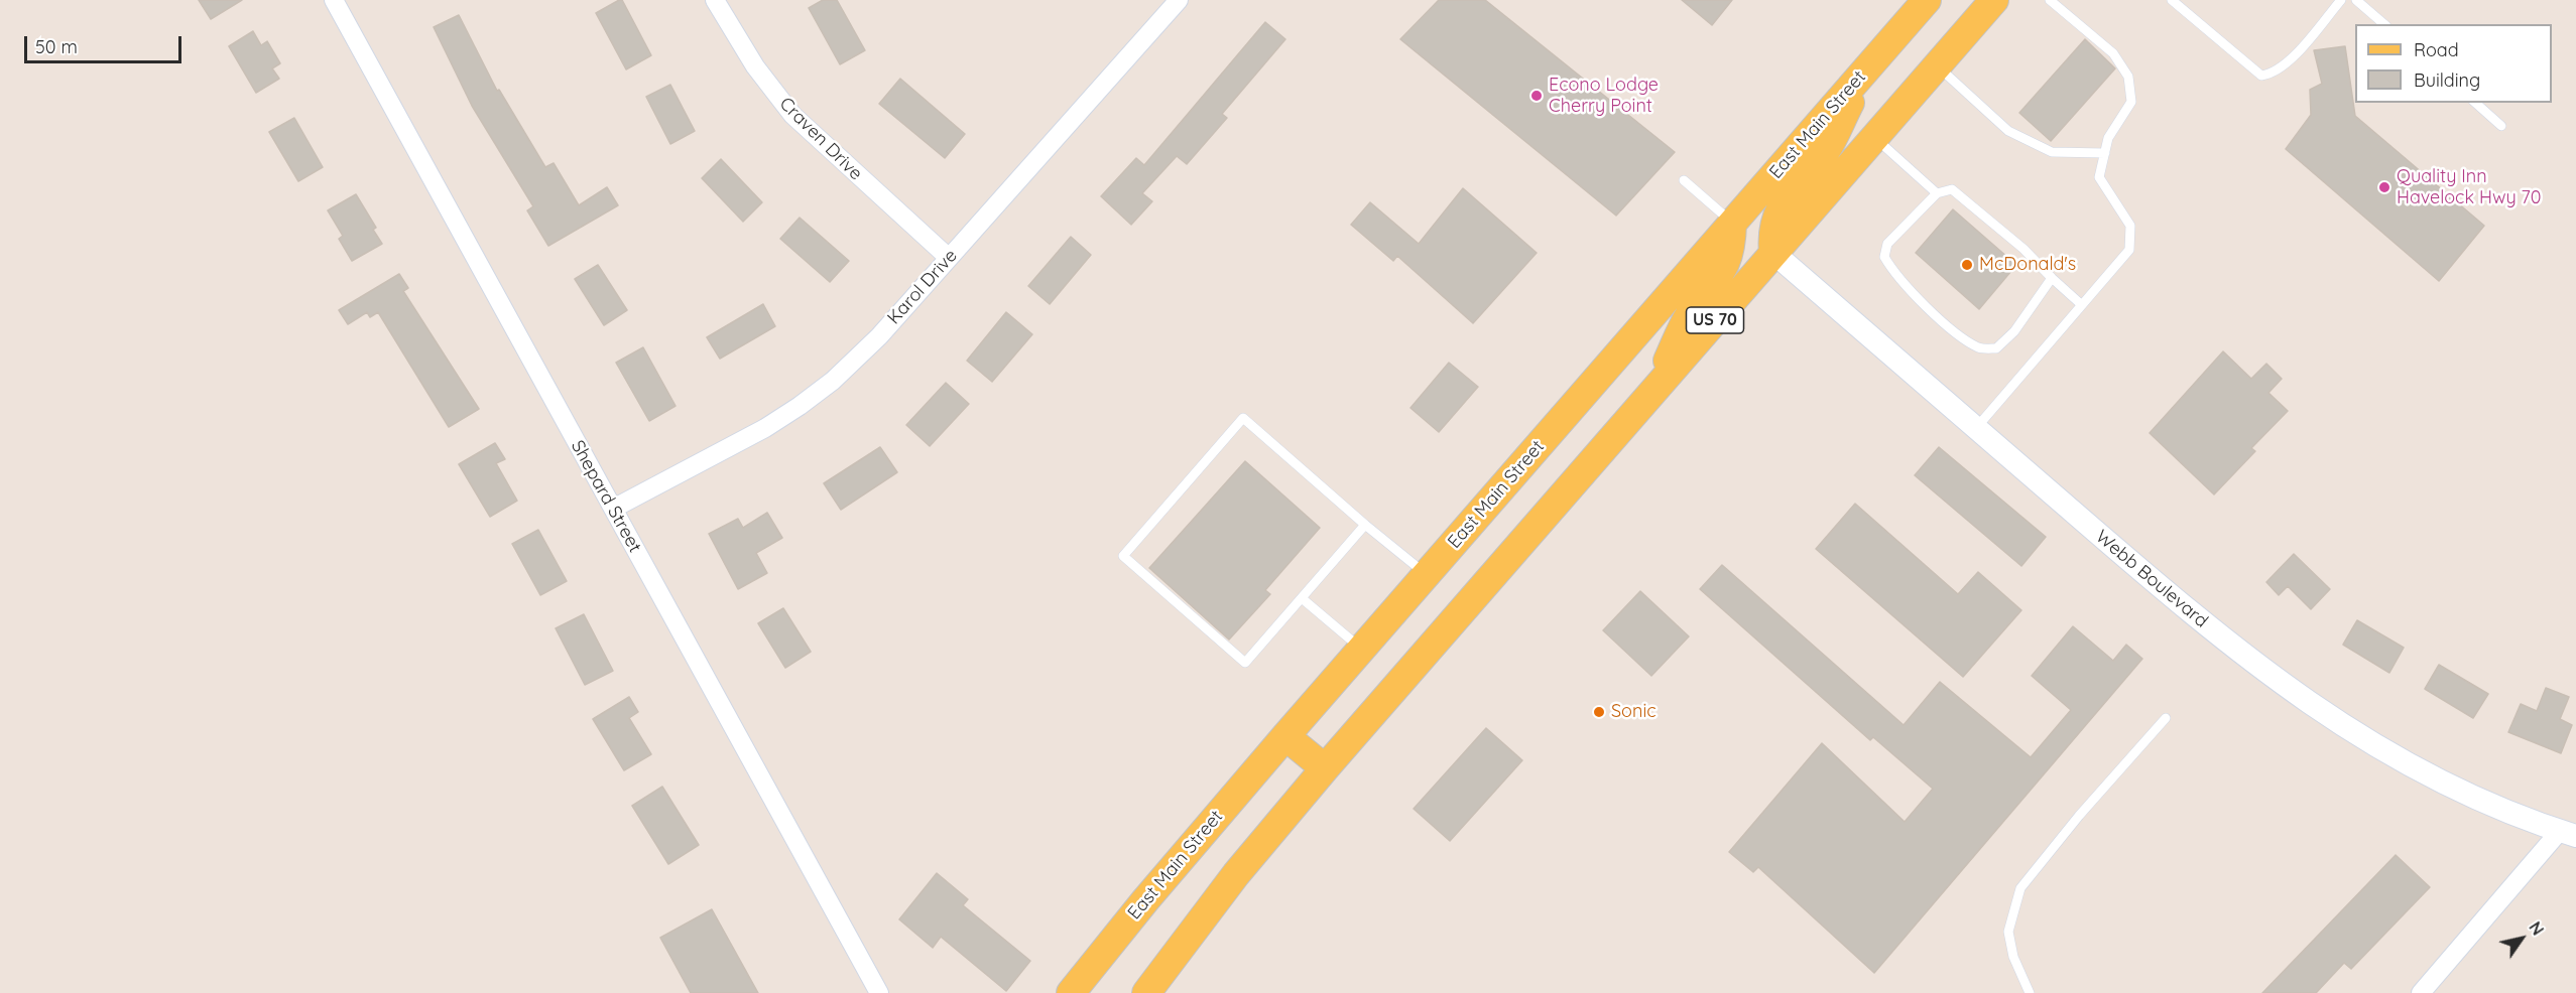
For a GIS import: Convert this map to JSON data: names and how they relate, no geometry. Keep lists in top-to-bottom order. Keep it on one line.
{"streets":{"main road":["East Main Street","US 70"],"street":["Craven Drive","Karol Drive","Shepard Street","Webb Boulevard"]},"crossings":[["Craven Drive","Karol Drive"],["Karol Drive","Shepard Street"],["US 70","Webb Boulevard"]],"places":["Econo Lodge Cherry Point","Quality Inn Havelock Hwy 70","McDonald's","Sonic"],"legend":["Road","Building"],"scale_bar":"50 m","north":"top right"}
